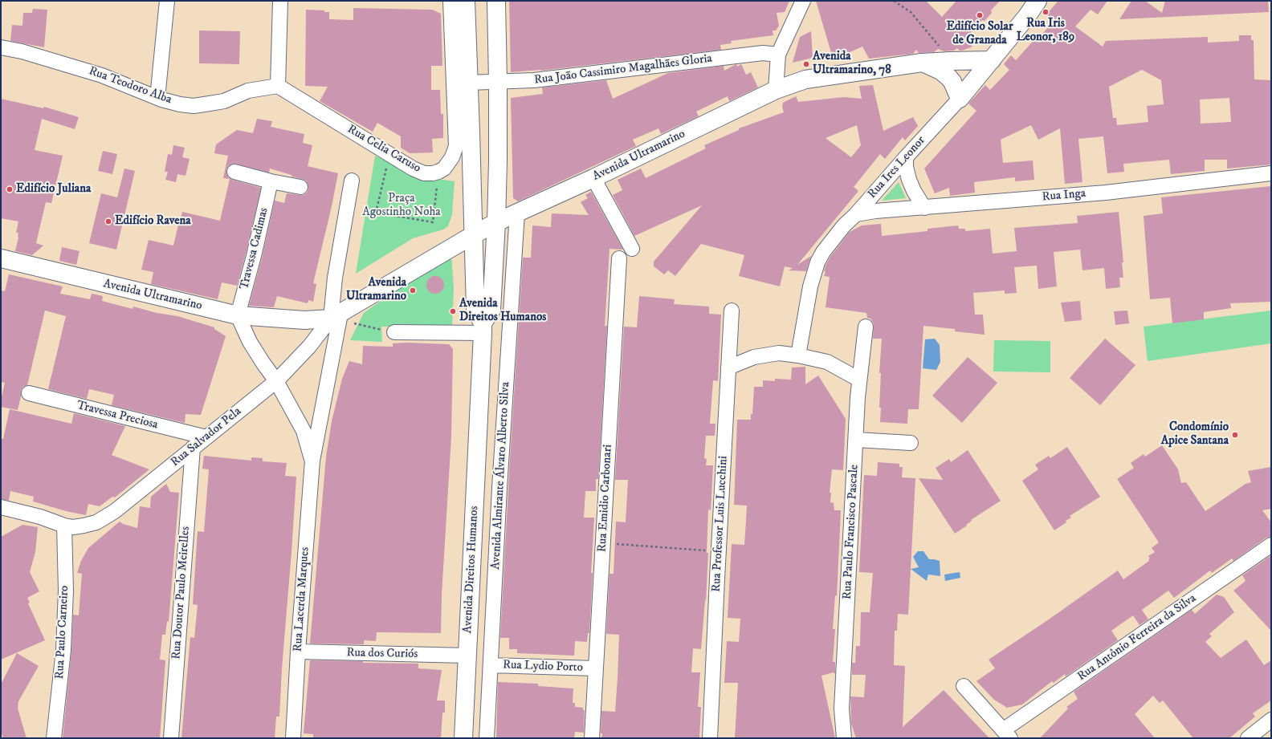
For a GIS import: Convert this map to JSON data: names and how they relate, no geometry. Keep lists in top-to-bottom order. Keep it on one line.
{"streets":{"street":["Rua João Cassimiro Magalhães Gloria","Rua Teodoro Alba","Rua Celia Caruso","Avenida Ultramarino","Rua Ires Leonor","Rua Inga","Travessa Cadimas","Travessa Preciosa","Rua Salvador Pela","Avenida Almirante Álvaro Alberto Silva","Rua Emidio Carbonari","Rua Professor Luis Lucchini","Rua Paulo Francisco Pascale","Avenida Direitos Humanos","Rua Doutor Paulo Meirelles","Rua Lacerda Marques","Rua Paulo Carneiro","Rua Antônio Ferreira da Silva","Rua dos Curiós","Rua Lydio Porto"]},"crossings":[["Rua João Cassimiro Magalhães Gloria","Avenida Direitos Humanos"],["Rua Teodoro Alba","Rua Celia Caruso"],["Avenida Ultramarino","Rua Ires Leonor"],["Avenida Ultramarino","Travessa Cadimas"],["Avenida Ultramarino","Rua Salvador Pela"],["Avenida Ultramarino","Avenida Almirante Álvaro Alberto Silva"],["Avenida Ultramarino","Avenida Direitos Humanos"],["Avenida Ultramarino","Rua Lacerda Marques"],["Rua Ires Leonor","Rua Inga"],["Travessa Cadimas","Rua Lacerda Marques"],["Travessa Preciosa","Rua Salvador Pela"],["Rua Salvador Pela","Rua Doutor Paulo Meirelles"],["Rua Salvador Pela","Rua Lacerda Marques"],["Rua Salvador Pela","Rua Paulo Carneiro"],["Avenida Almirante Álvaro Alberto Silva","Rua Lydio Porto"],["Rua Emidio Carbonari","Rua Lydio Porto"],["Avenida Direitos Humanos","Rua dos Curiós"],["Rua Lacerda Marques","Rua dos Curiós"]],"parks":["Praça Agostinho Noha"],"places":["Rua Iris Leonor, 189","Edifício Solar de Granada","Avenida Ultramarino, 78","Edifício Juliana","Edifício Ravena","Avenida Ultramarino","Avenida Direitos Humanos","Condomínio Apice Santana"]}
